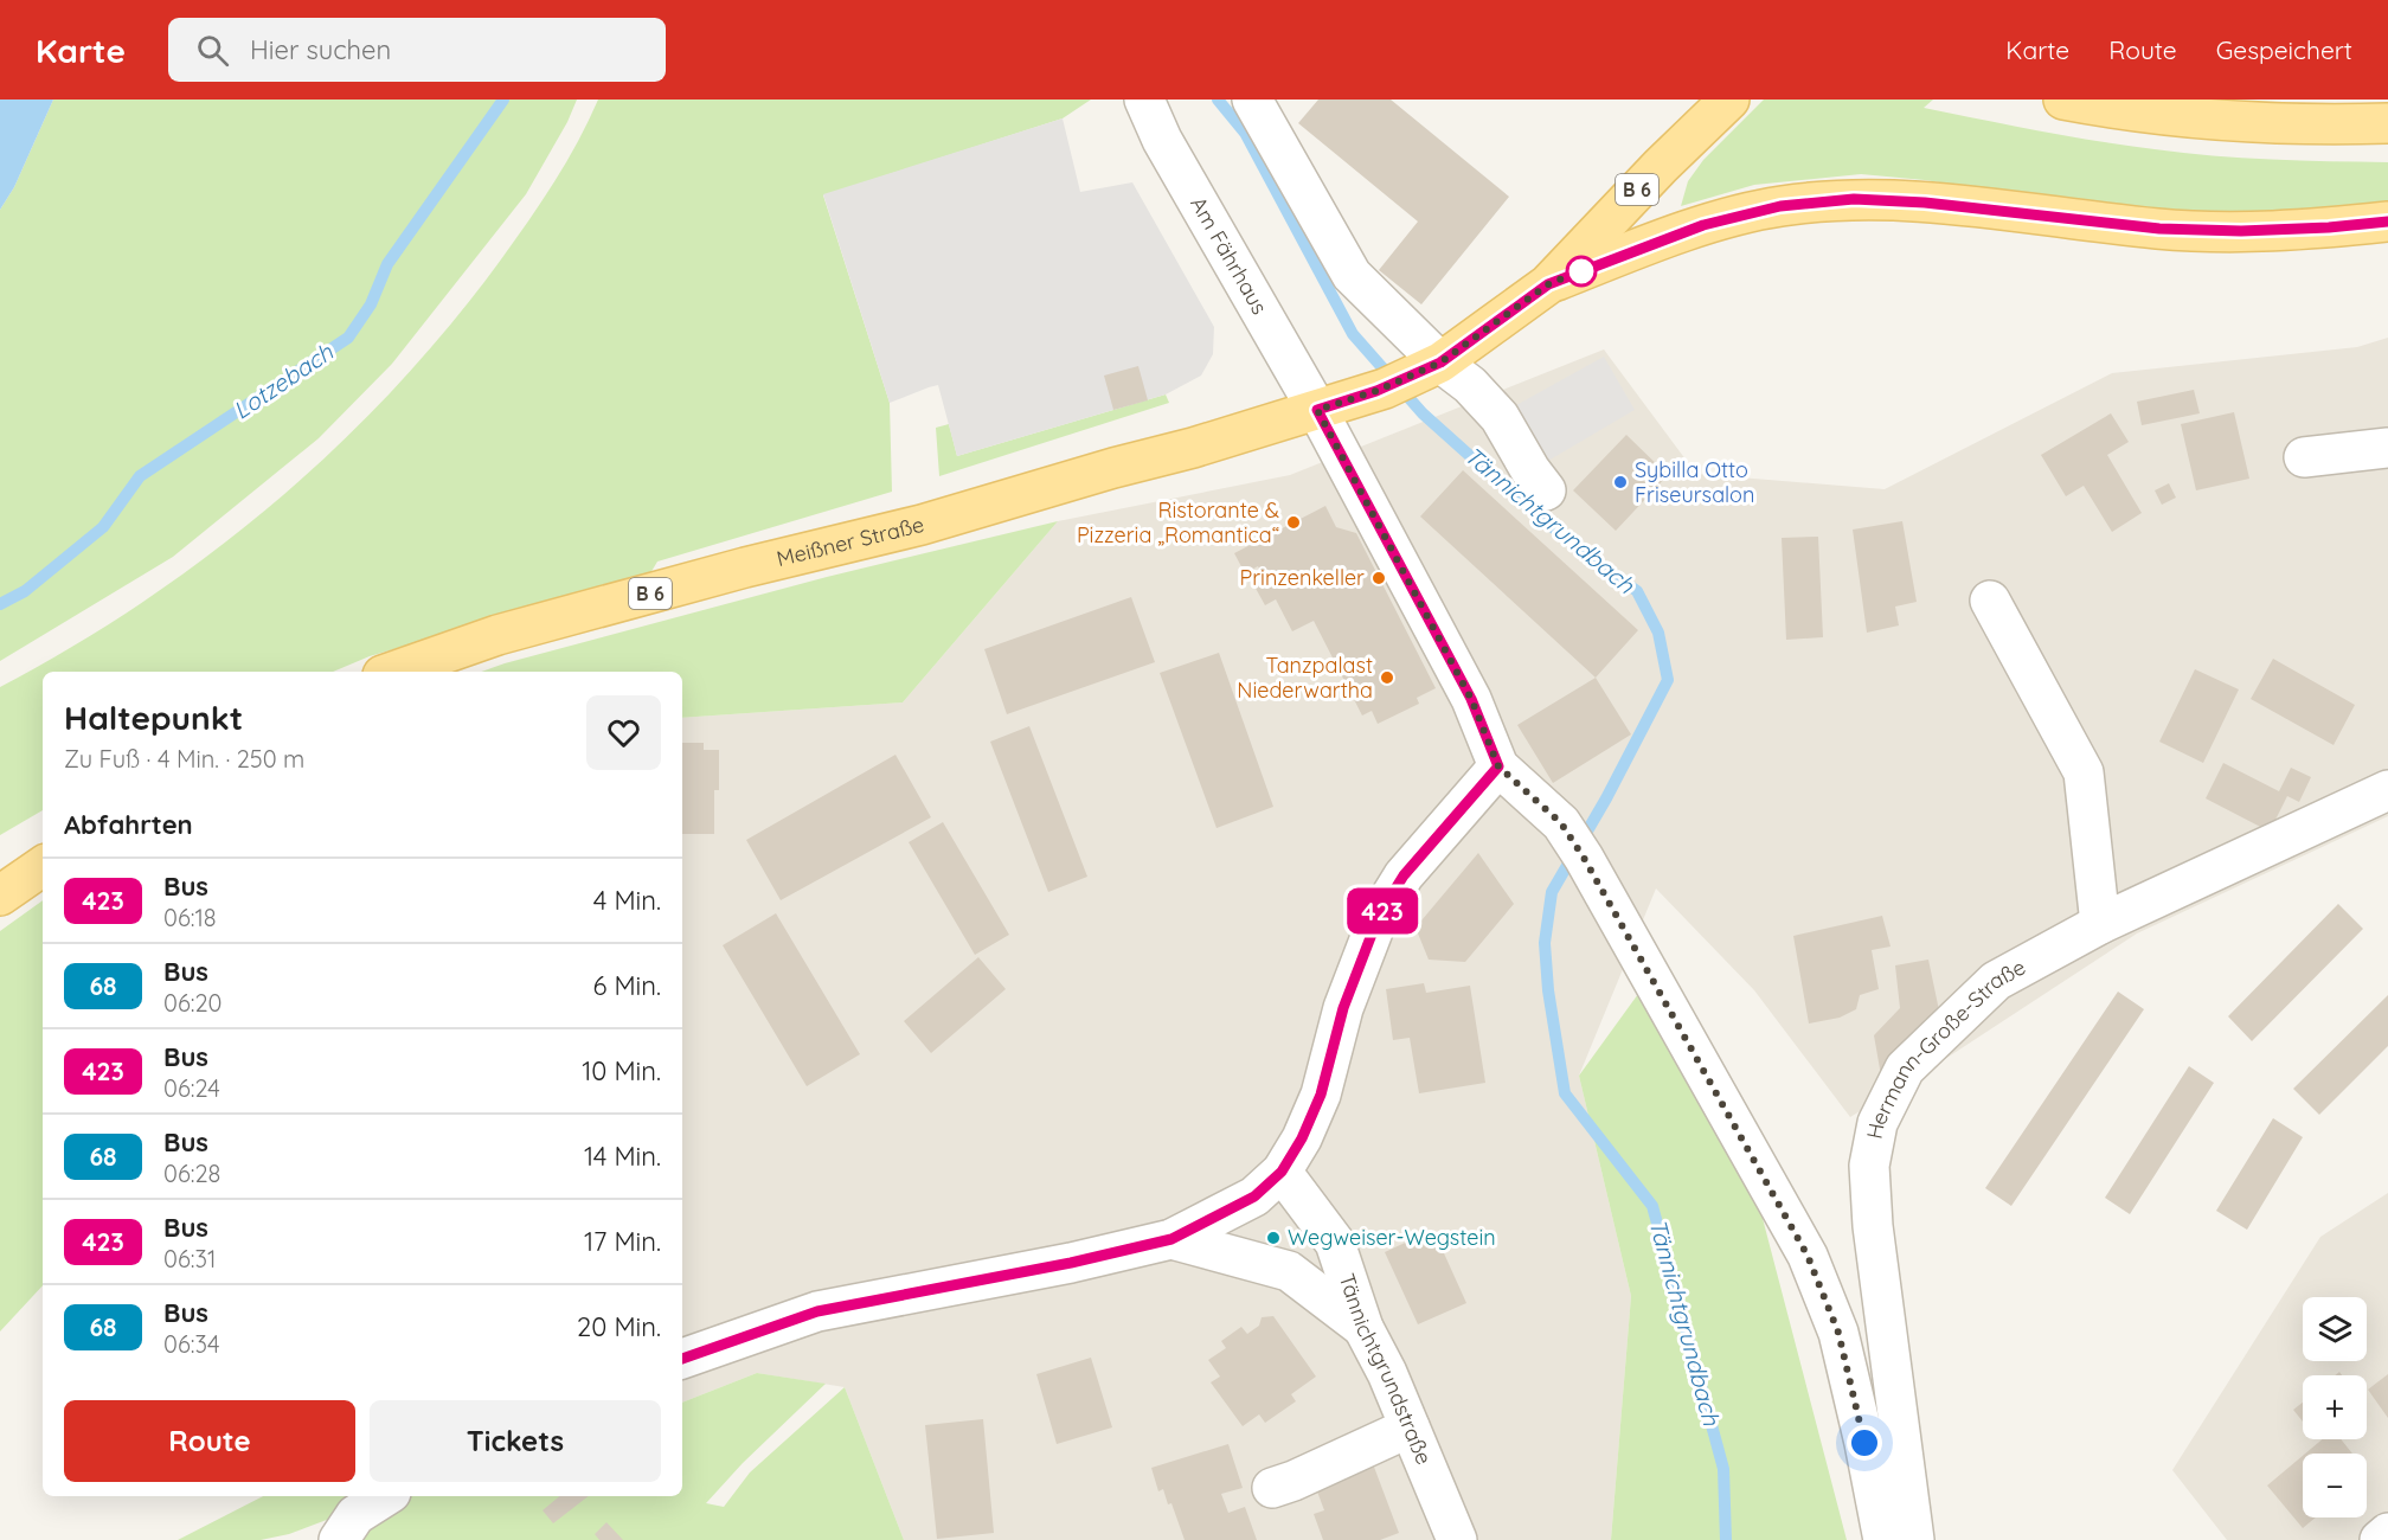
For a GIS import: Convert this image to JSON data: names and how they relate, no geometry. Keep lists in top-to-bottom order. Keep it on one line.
{"streets":{"main road":["B 6","Meißner Straße"],"street":["Am Fährhaus","Hermann-Große-Straße","Tännichtgrundstraße"]},"crossings":[["B 6","Am Fährhaus"],["B 6","Meißner Straße"],["Am Fährhaus","Meißner Straße"]],"water":["Lotzebach","Tännichtgrundbach"],"places":["Sybilla Otto Friseursalon","Ristorante & Pizzeria „Romantica“","Prinzenkeller","Tanzpalast Niederwartha","Wegweiser-Wegstein"],"lines":["bus line 423"],"page":{"header":"Karte","search":"Hier suchen","nav":["Karte","Route","Gespeichert"],"on_map":"423","heading":[["Haltepunkt","Zu Fuß · 4 Min. · 250 m"],"Abfahrten"],"list":[{"mark":"423","name":"Bus","note":"06:18","value":"4 Min."},{"mark":"68","name":"Bus","note":"06:20","value":"6 Min."},{"mark":"423","name":"Bus","note":"06:24","value":"10 Min."},{"mark":"68","name":"Bus","note":"06:28","value":"14 Min."},{"mark":"423","name":"Bus","note":"06:31","value":"17 Min."},{"mark":"68","name":"Bus","note":"06:34","value":"20 Min."}],"map_buttons":["+","−"],"buttons":["Route","Tickets"]}}
